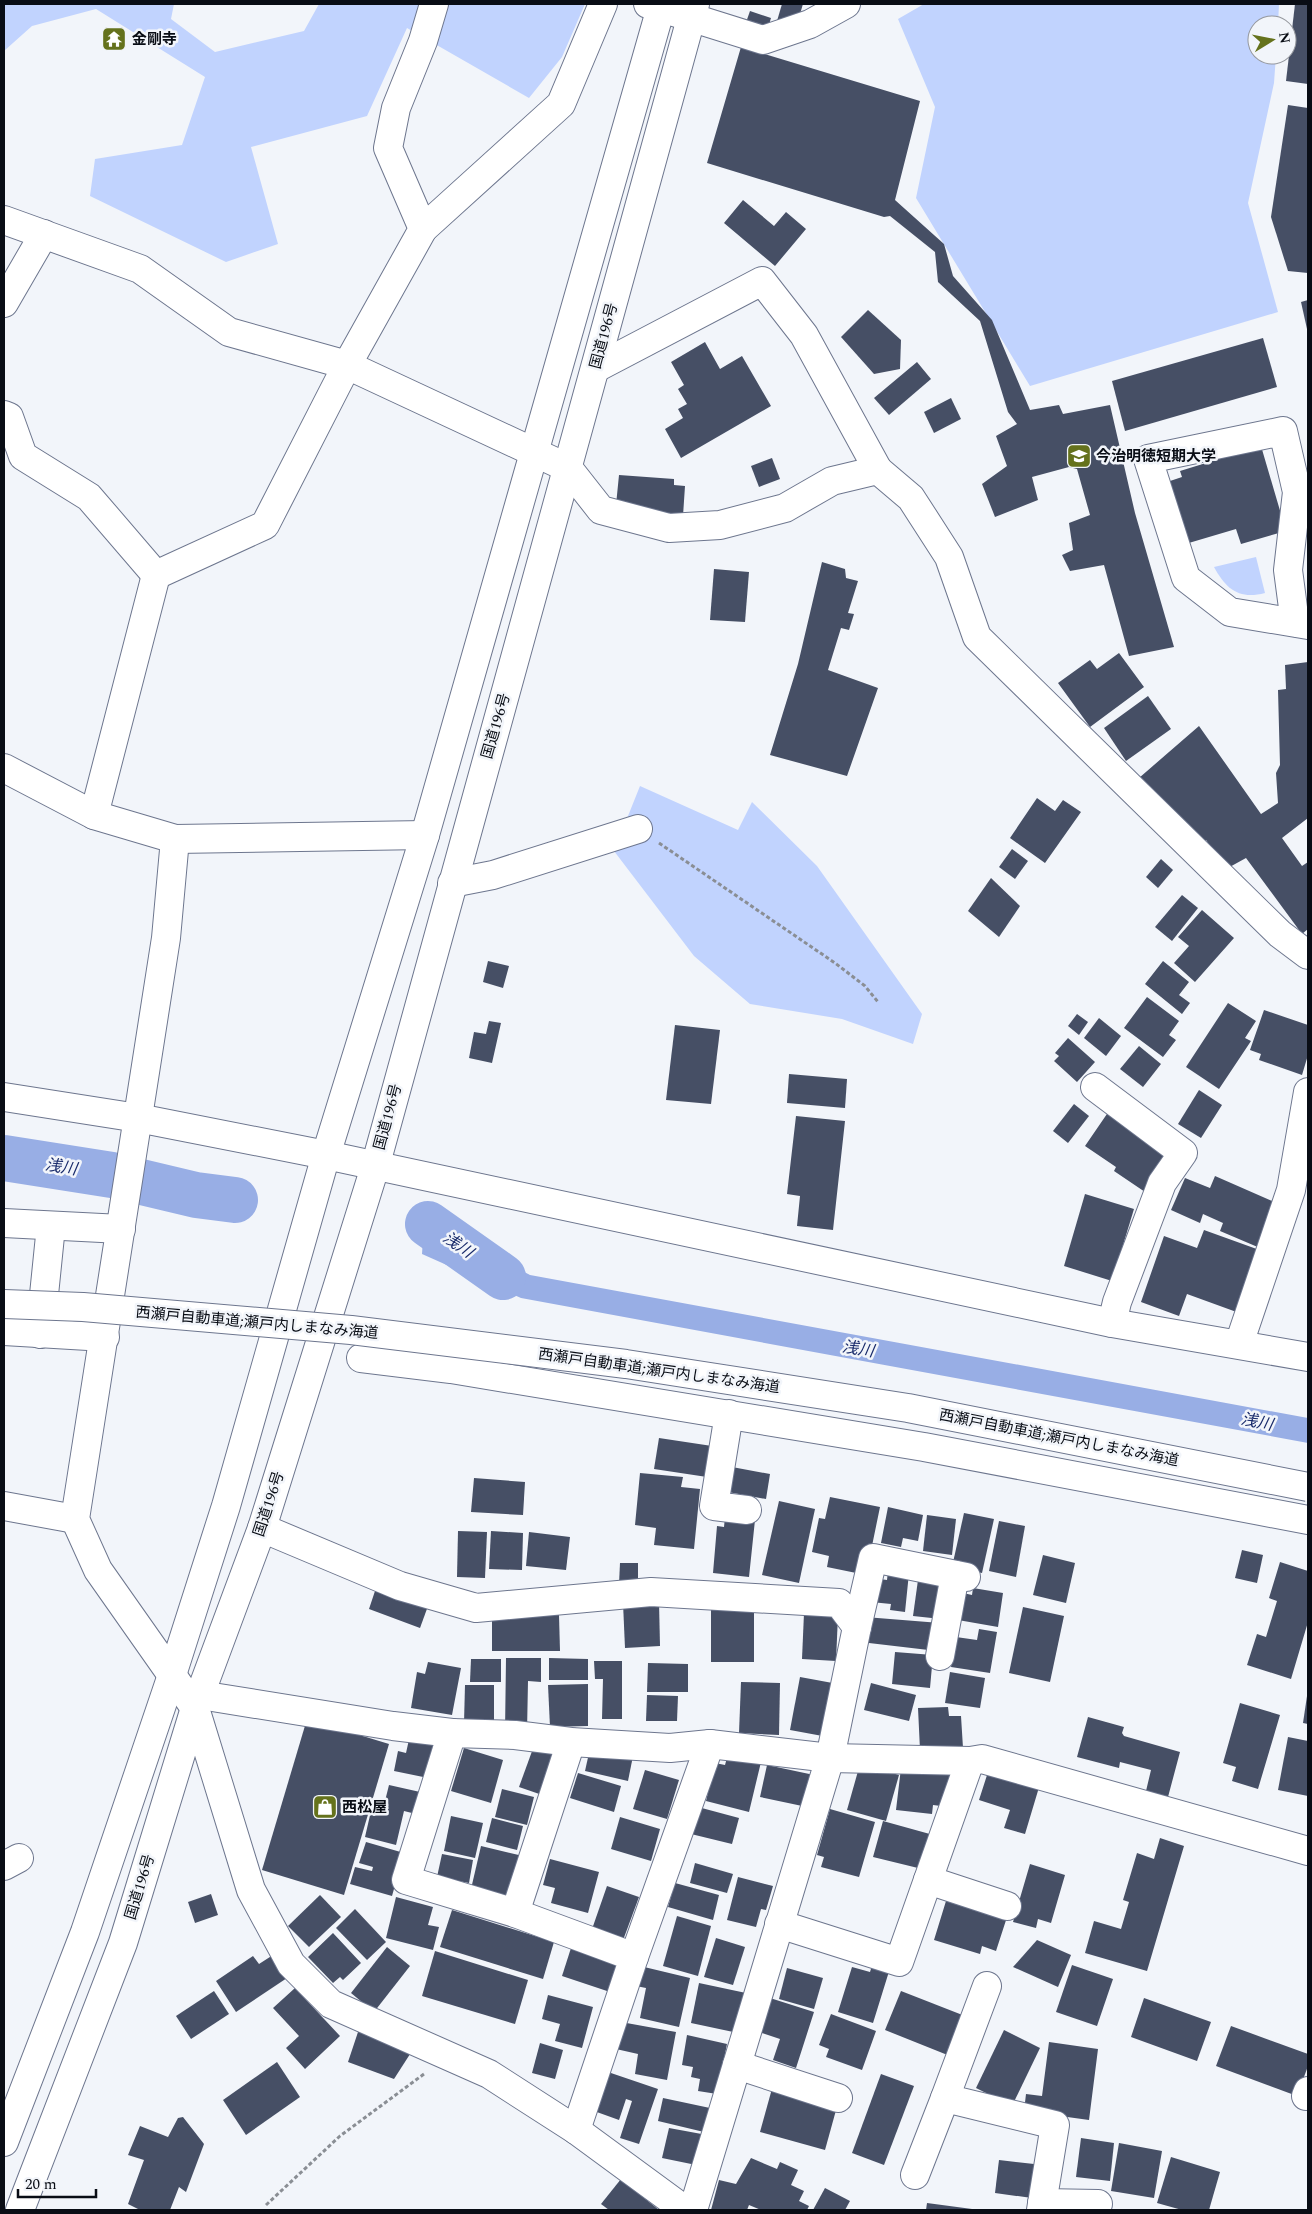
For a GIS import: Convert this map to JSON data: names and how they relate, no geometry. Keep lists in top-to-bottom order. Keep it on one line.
{"streets":{"main road":["国道196号","西瀬戸自動車道;瀬戸内しまなみ海道"]},"water":["浅川"],"places":{"temple":["金剛寺"],"school or university":["今治明徳短期大学"],"shop":["西松屋"]},"scale_bar":"20 m","north":"right"}
